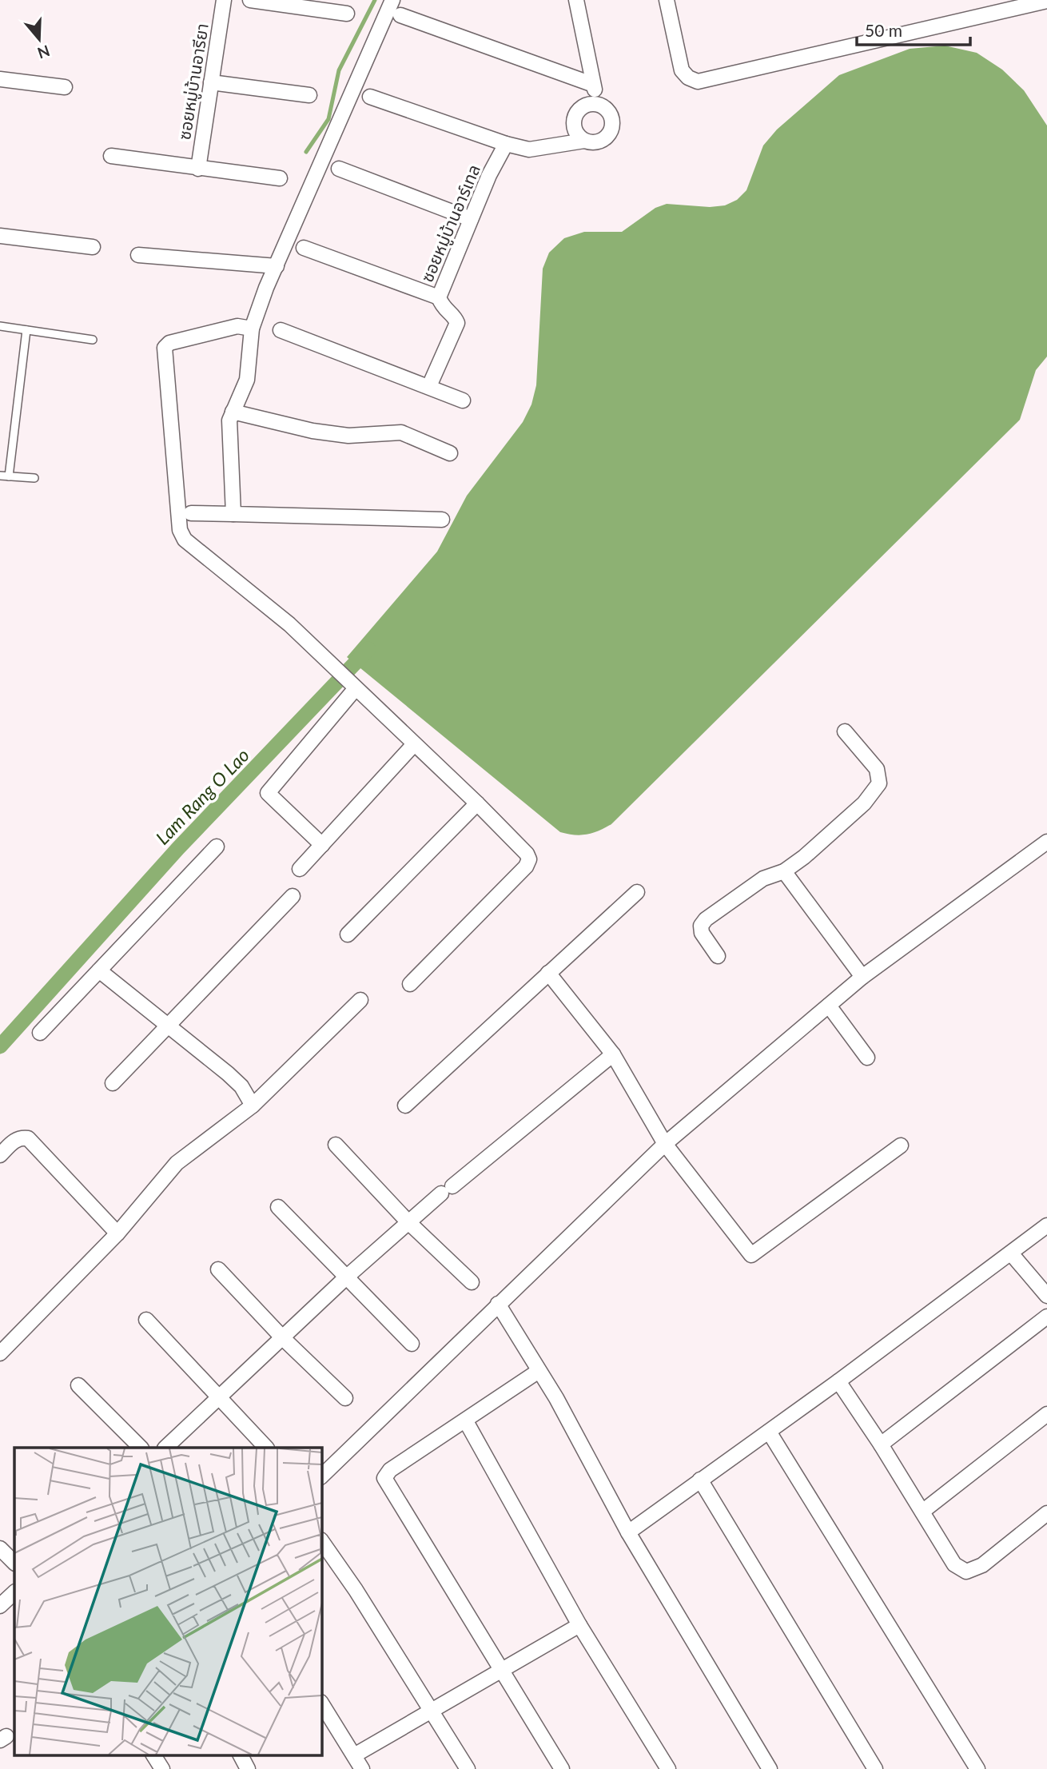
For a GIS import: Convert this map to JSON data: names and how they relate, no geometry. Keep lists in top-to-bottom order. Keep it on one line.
{"streets":{"street":["ซอยหมู่บ้านอารียา","ซอยหมู่บ้านอาร์เทล"]},"water":["Lam Rang O Lao"],"scale_bar":"50 m","north":"bottom"}
